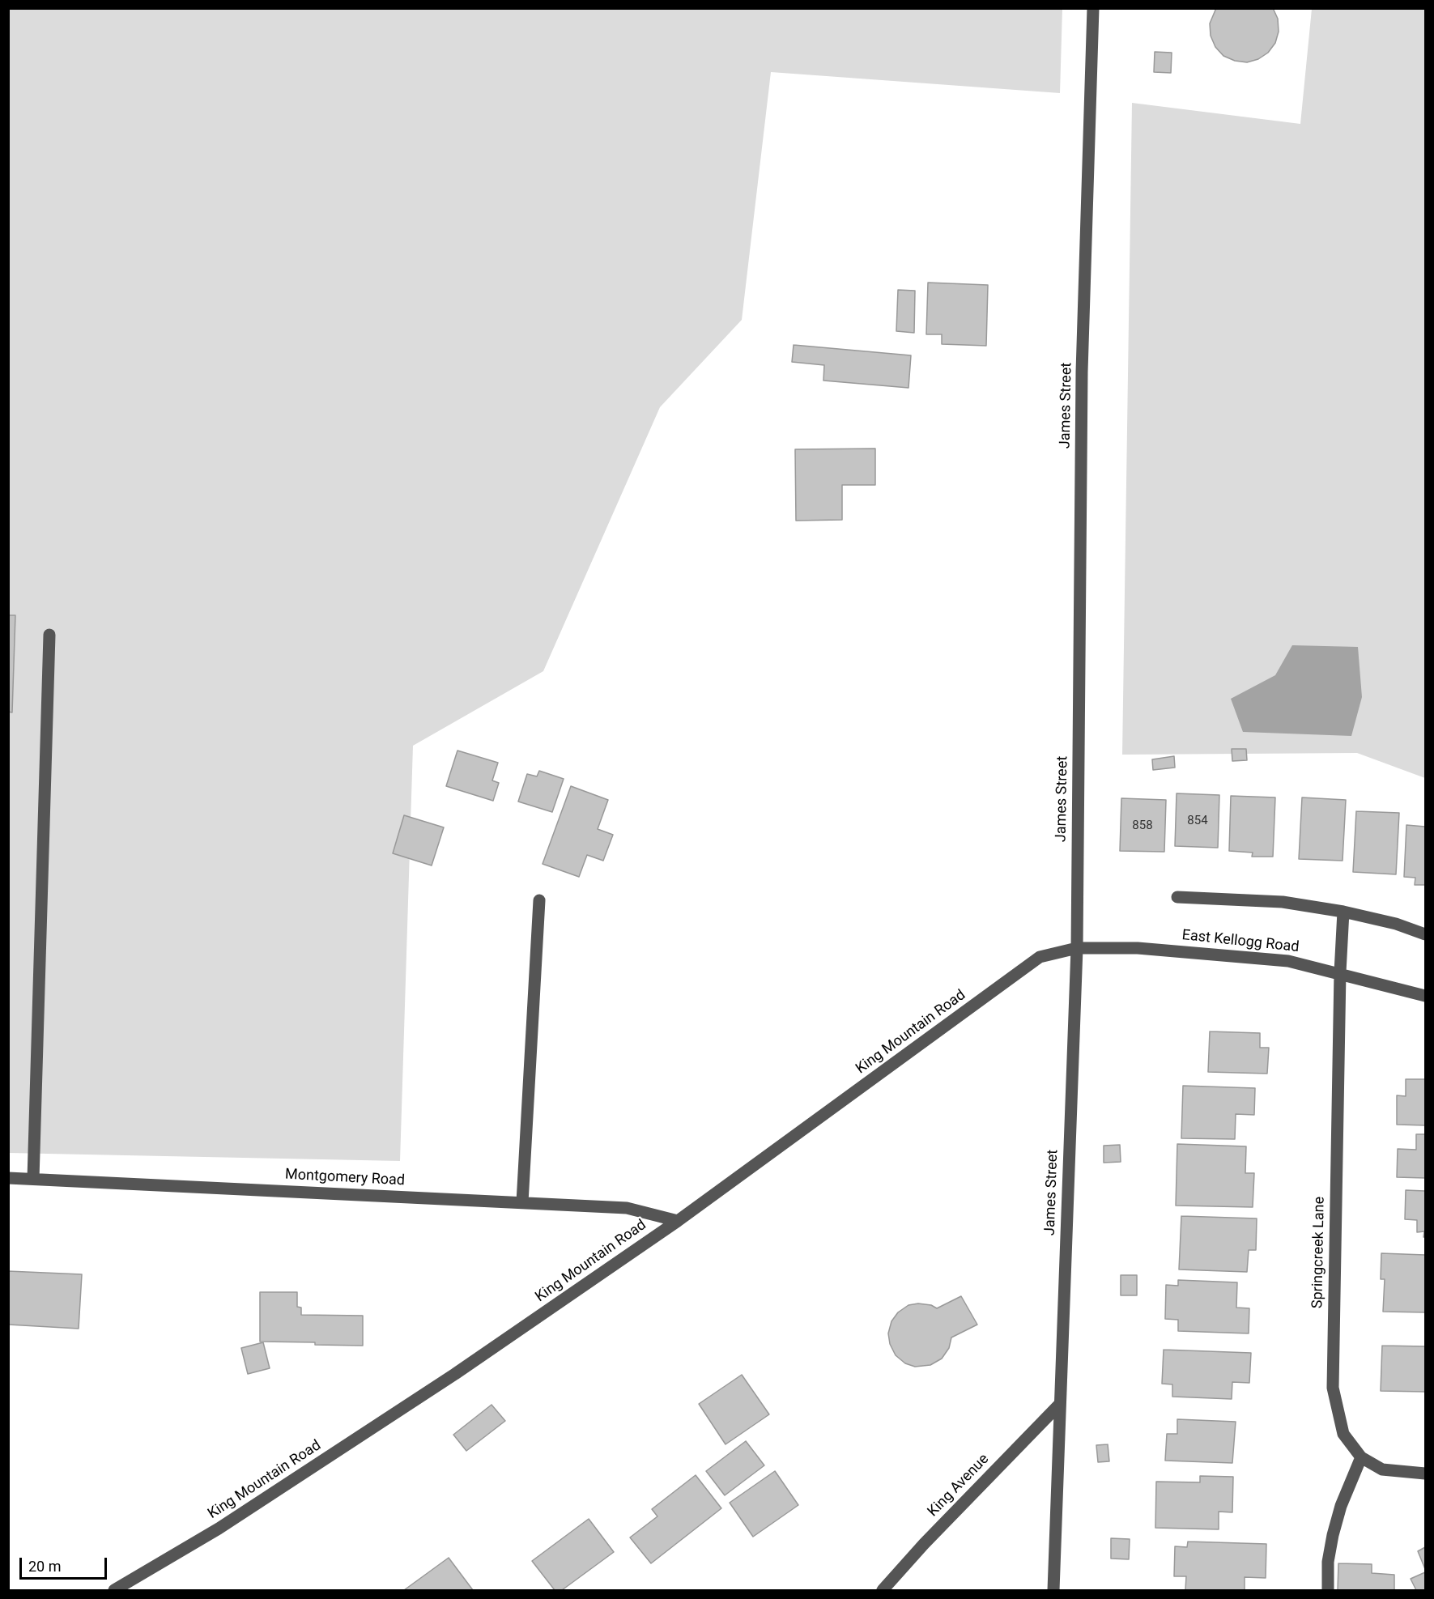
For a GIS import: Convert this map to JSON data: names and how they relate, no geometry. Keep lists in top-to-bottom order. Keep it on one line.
{"streets":{"street":["James Street","East Kellogg Road","King Mountain Road","Montgomery Road","Springcreek Lane","King Avenue"]},"crossings":[["James Street","East Kellogg Road"],["James Street","King Mountain Road"],["James Street","King Avenue"],["East Kellogg Road","King Mountain Road"],["East Kellogg Road","Springcreek Lane"],["King Mountain Road","Montgomery Road"]],"house_numbers":["854","858"],"scale_bar":"20 m"}
